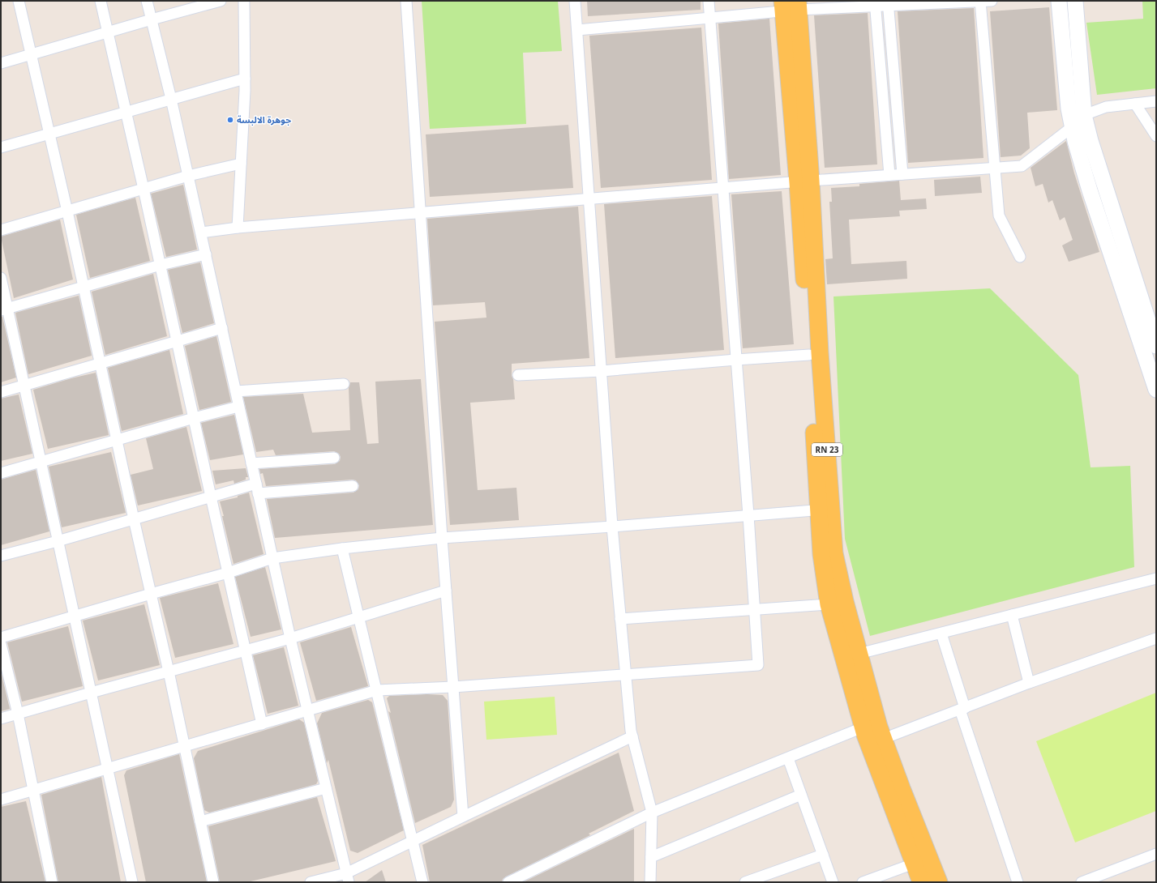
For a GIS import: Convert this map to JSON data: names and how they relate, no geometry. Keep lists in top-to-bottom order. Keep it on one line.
{"streets":{"main road":["RN 23"]},"places":["جوهرة الالبسة"]}
